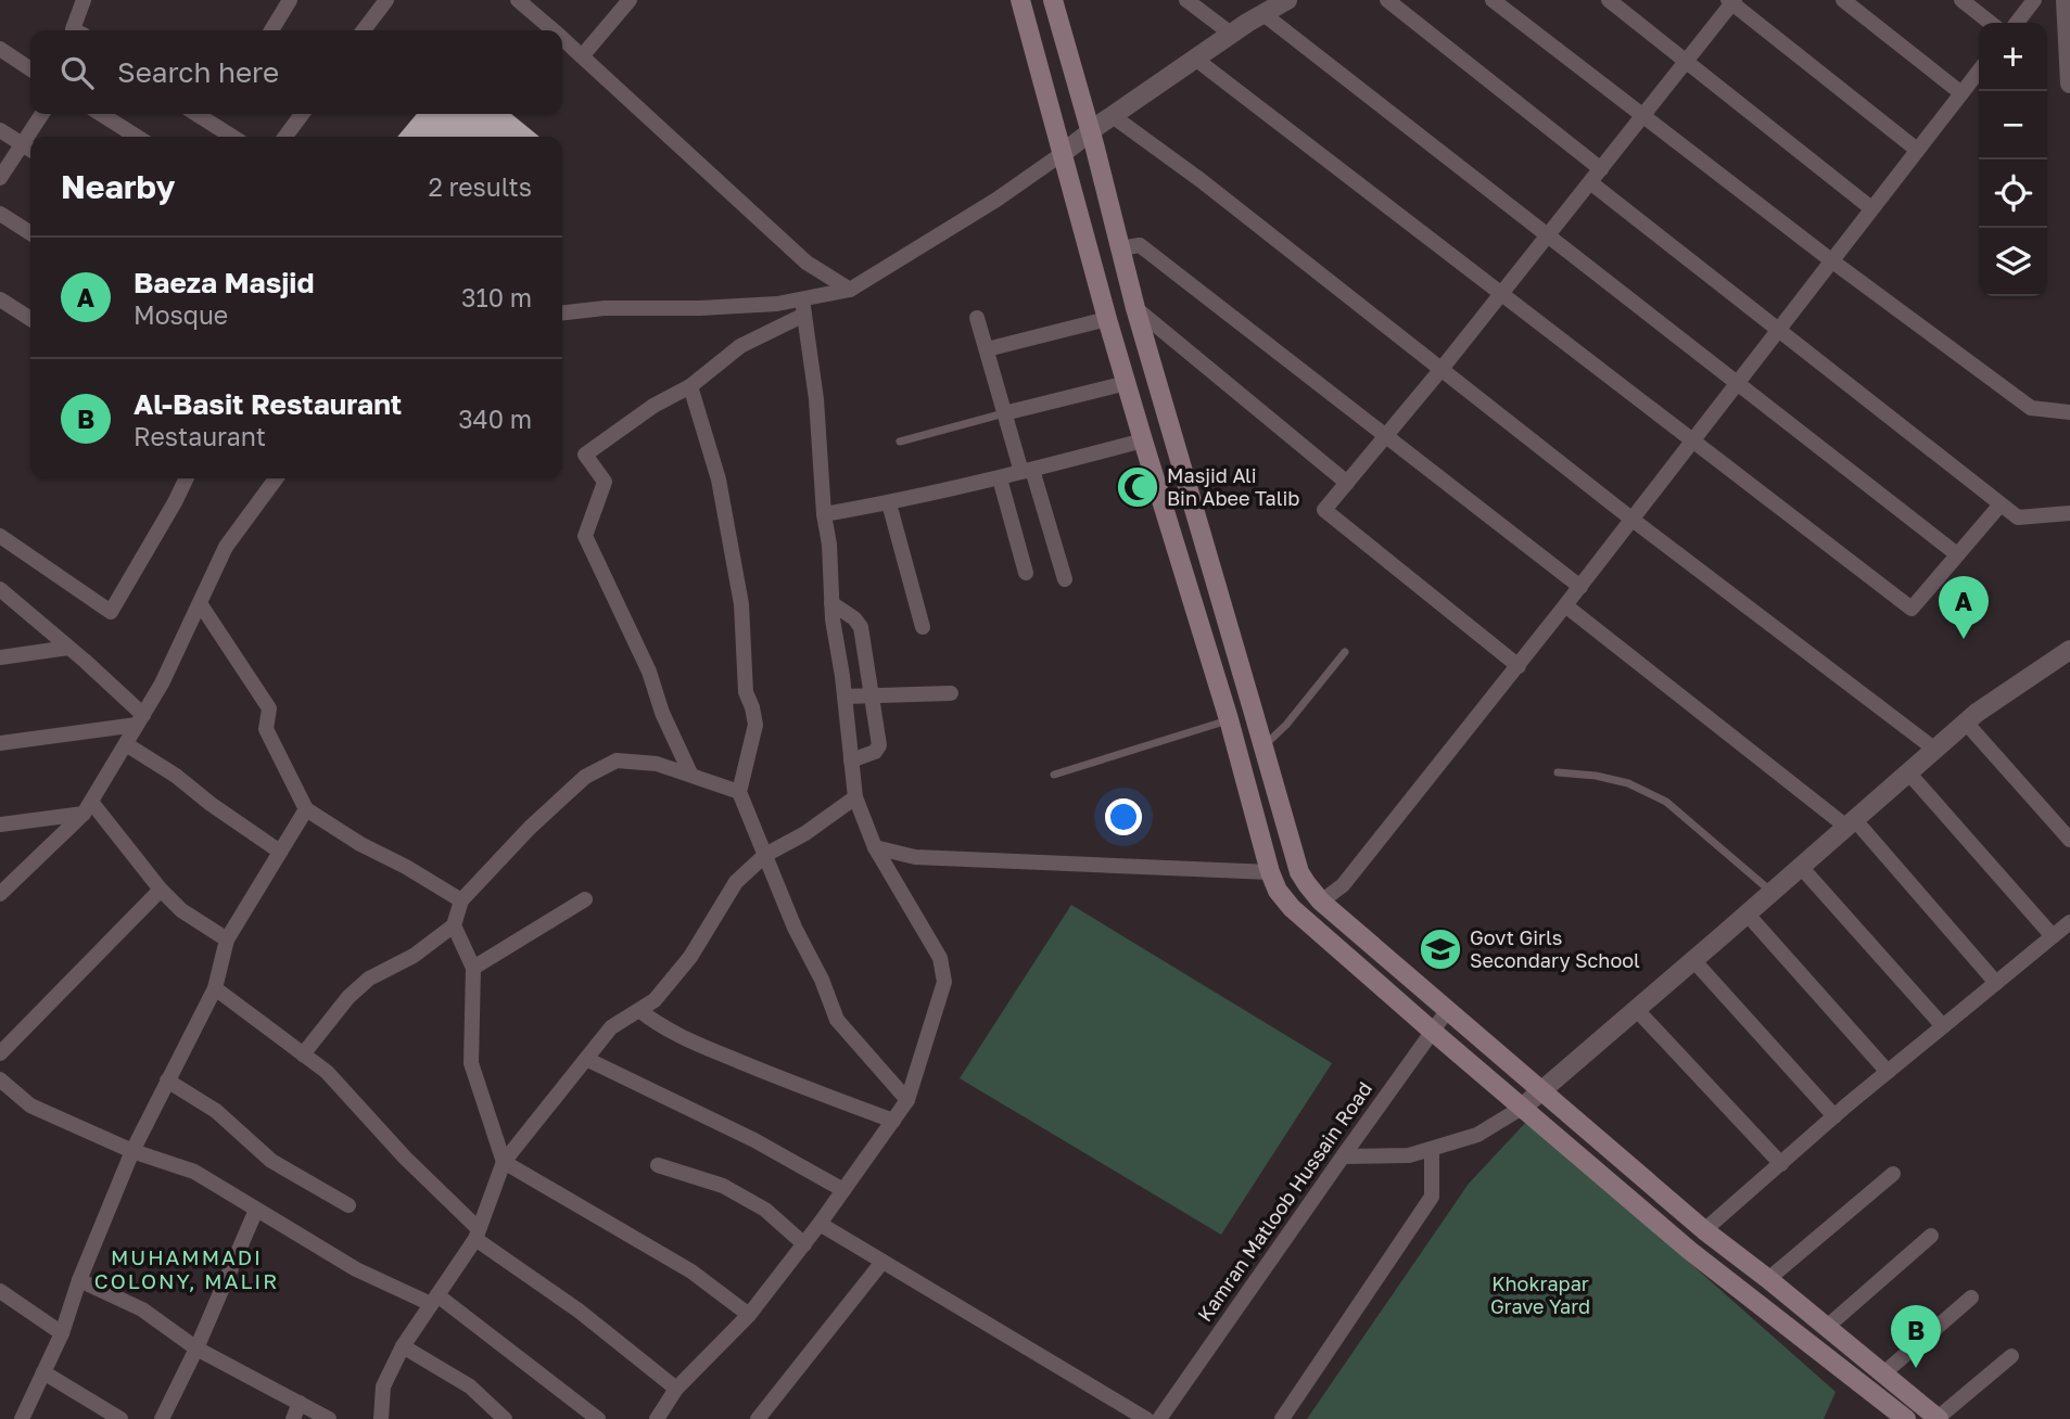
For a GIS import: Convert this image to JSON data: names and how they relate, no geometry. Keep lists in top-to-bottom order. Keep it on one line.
{"streets":{"street":["Kamran Matloob Hussain Road"]},"districts":["MUHAMMADI COLONY, MALIR"],"parks":["Khokrapar Grave Yard"],"places":{"mosque":["Masjid Ali Bin Abee Talib"],"school or university":["Govt Girls Secondary School"]},"page":{"map_buttons":["+","−"],"search":"Search here","heading":["Nearby","2 results"],"list":[{"mark":"A","name":"Baeza Masjid","note":"Mosque","value":"310 m"},{"mark":"B","name":"Al-Basit Restaurant","note":"Restaurant","value":"340 m"}],"pins":["A","B"]}}
